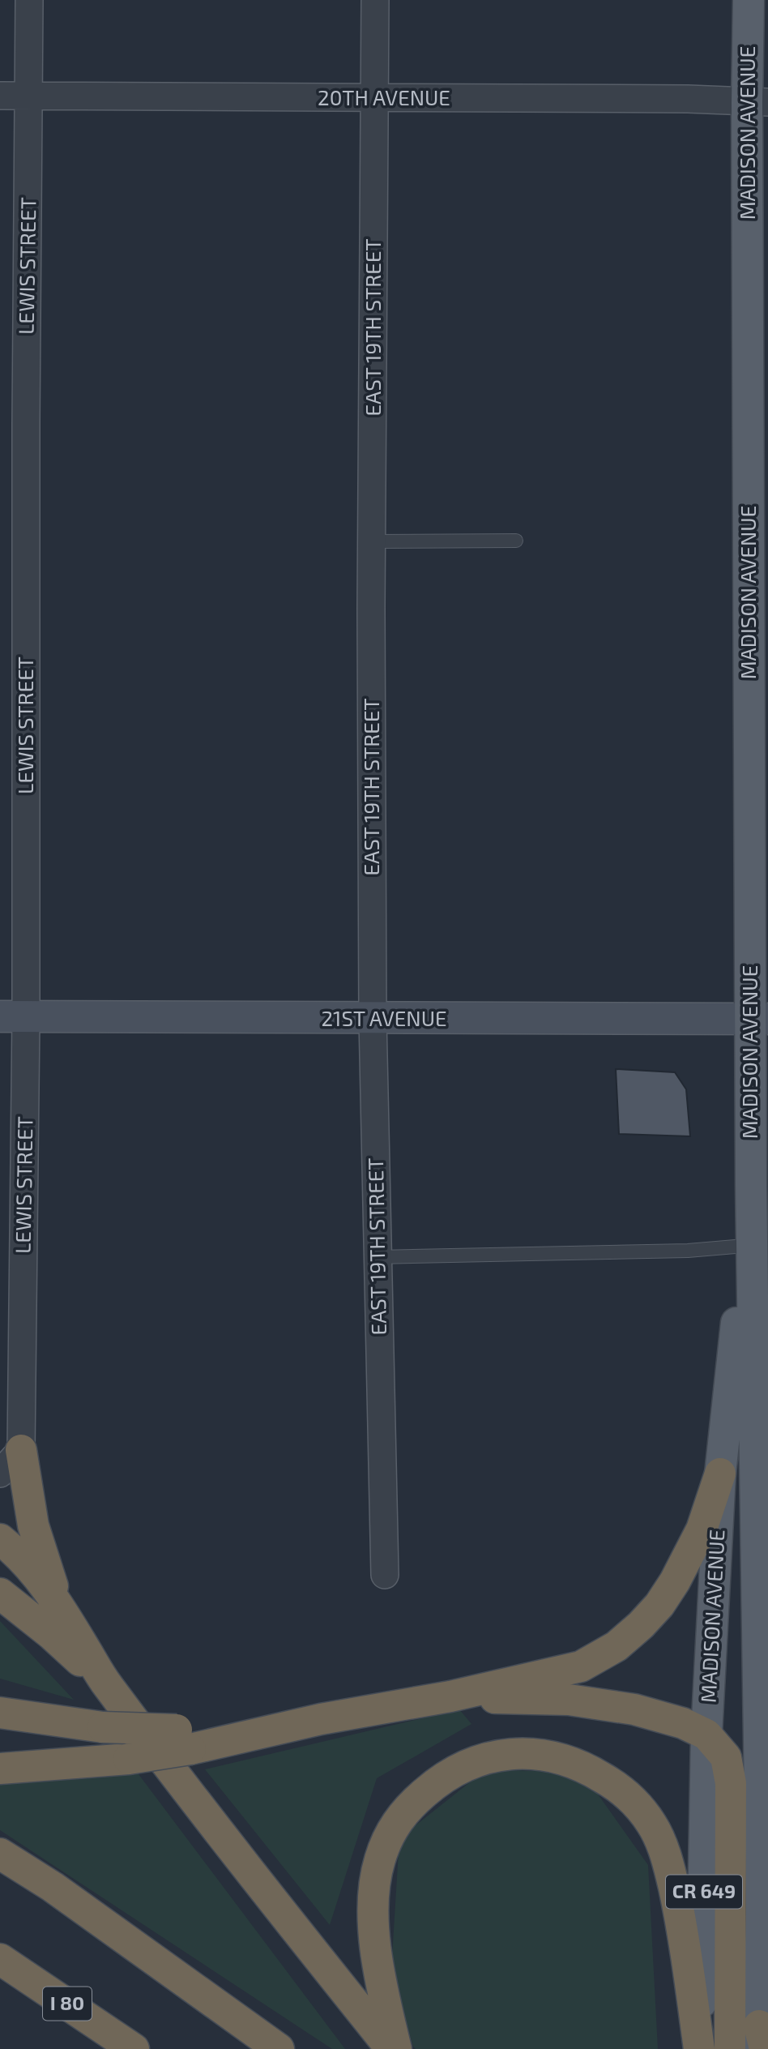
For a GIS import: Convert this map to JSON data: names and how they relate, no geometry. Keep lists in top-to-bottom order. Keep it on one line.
{"streets":{"highway":["I 80"],"main road":["MADISON AVENUE","CR 649"],"street":["20TH AVENUE","LEWIS STREET","EAST 19TH STREET","21ST AVENUE"]},"crossings":[["20TH AVENUE","MADISON AVENUE"],["20TH AVENUE","LEWIS STREET"],["20TH AVENUE","EAST 19TH STREET"],["MADISON AVENUE","21ST AVENUE"],["LEWIS STREET","21ST AVENUE"],["EAST 19TH STREET","21ST AVENUE"]]}
